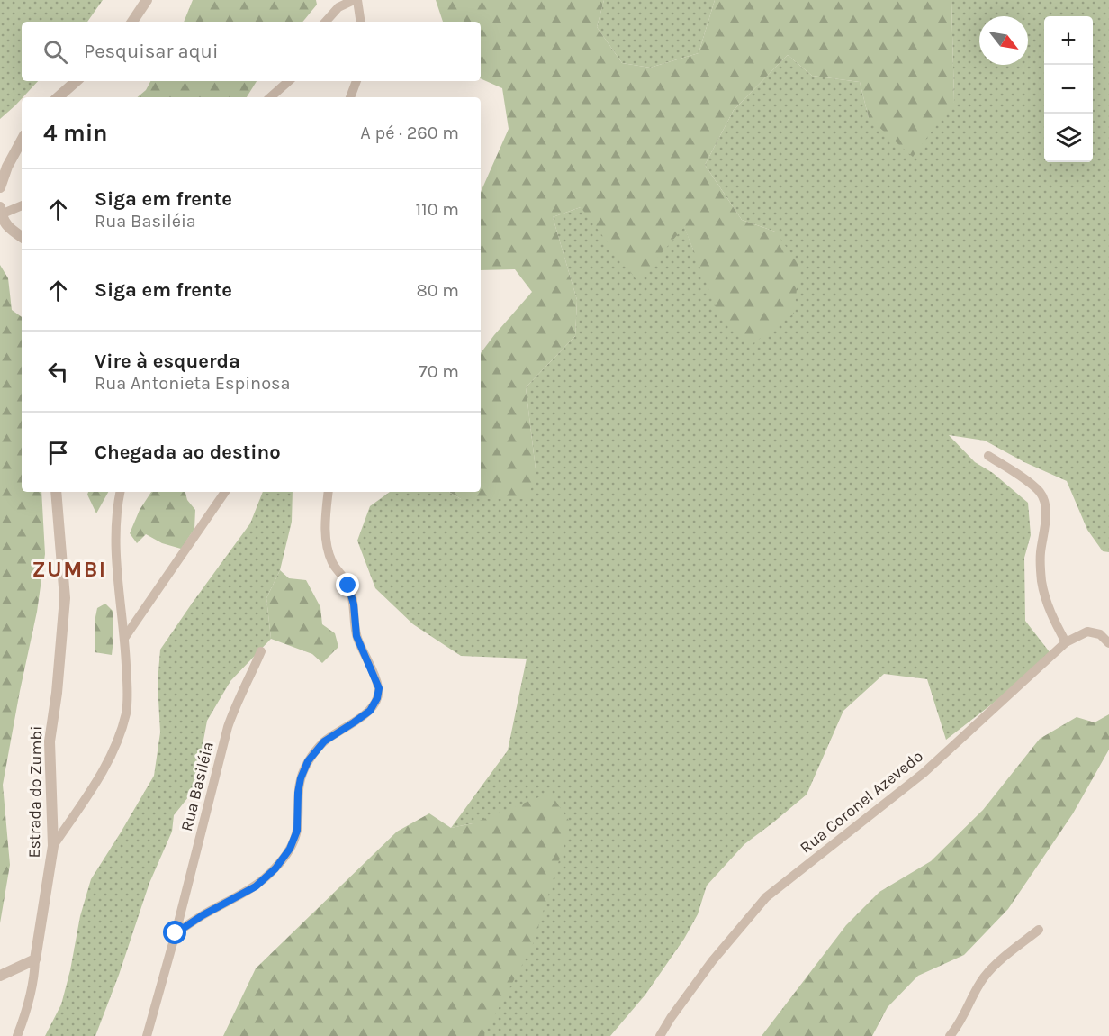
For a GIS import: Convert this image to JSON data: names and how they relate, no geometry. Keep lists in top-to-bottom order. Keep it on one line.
{"streets":{"street":["Rua Basiléia","Estrada do Zumbi","Rua Coronel Azevedo"]},"districts":["ZUMBI"],"north":"bottom right","page":{"map_buttons":["+","−"],"search":"Pesquisar aqui","heading":["4 min","A pé · 260 m"],"list":[["Siga em frente","Rua Basiléia","110 m"],["Siga em frente","80 m"],["Vire à esquerda","Rua Antonieta Espinosa","70 m"],"Chegada ao destino"]}}
